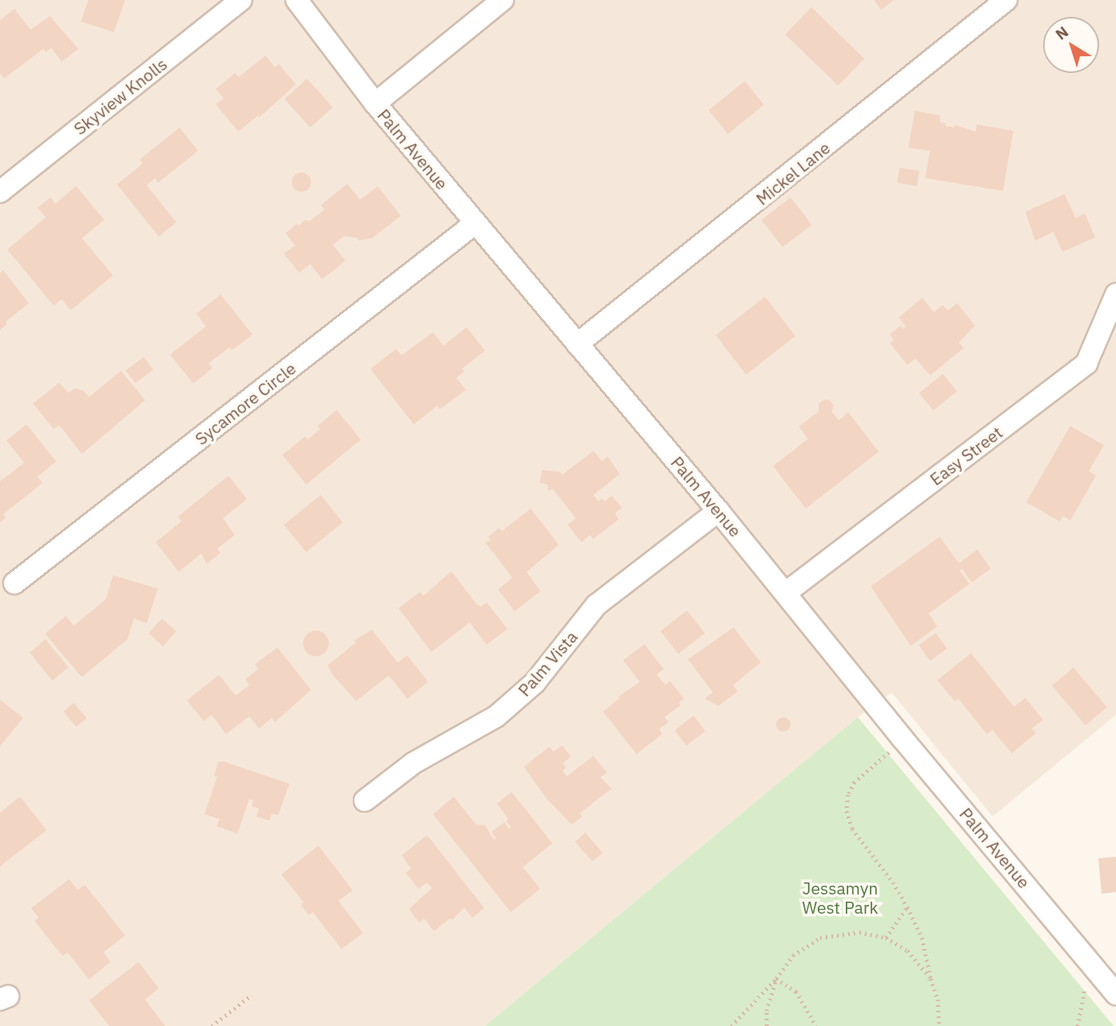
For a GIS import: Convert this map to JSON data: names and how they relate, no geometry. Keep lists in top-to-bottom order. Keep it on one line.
{"streets":{"street":["Skyview Knolls","Palm Avenue","Mickel Lane","Sycamore Circle","Easy Street","Palm Vista"]},"crossings":[["Palm Avenue","Mickel Lane"],["Palm Avenue","Sycamore Circle"],["Palm Avenue","Easy Street"],["Palm Avenue","Palm Vista"]],"parks":["Jessamyn West Park"],"north":"top left"}
